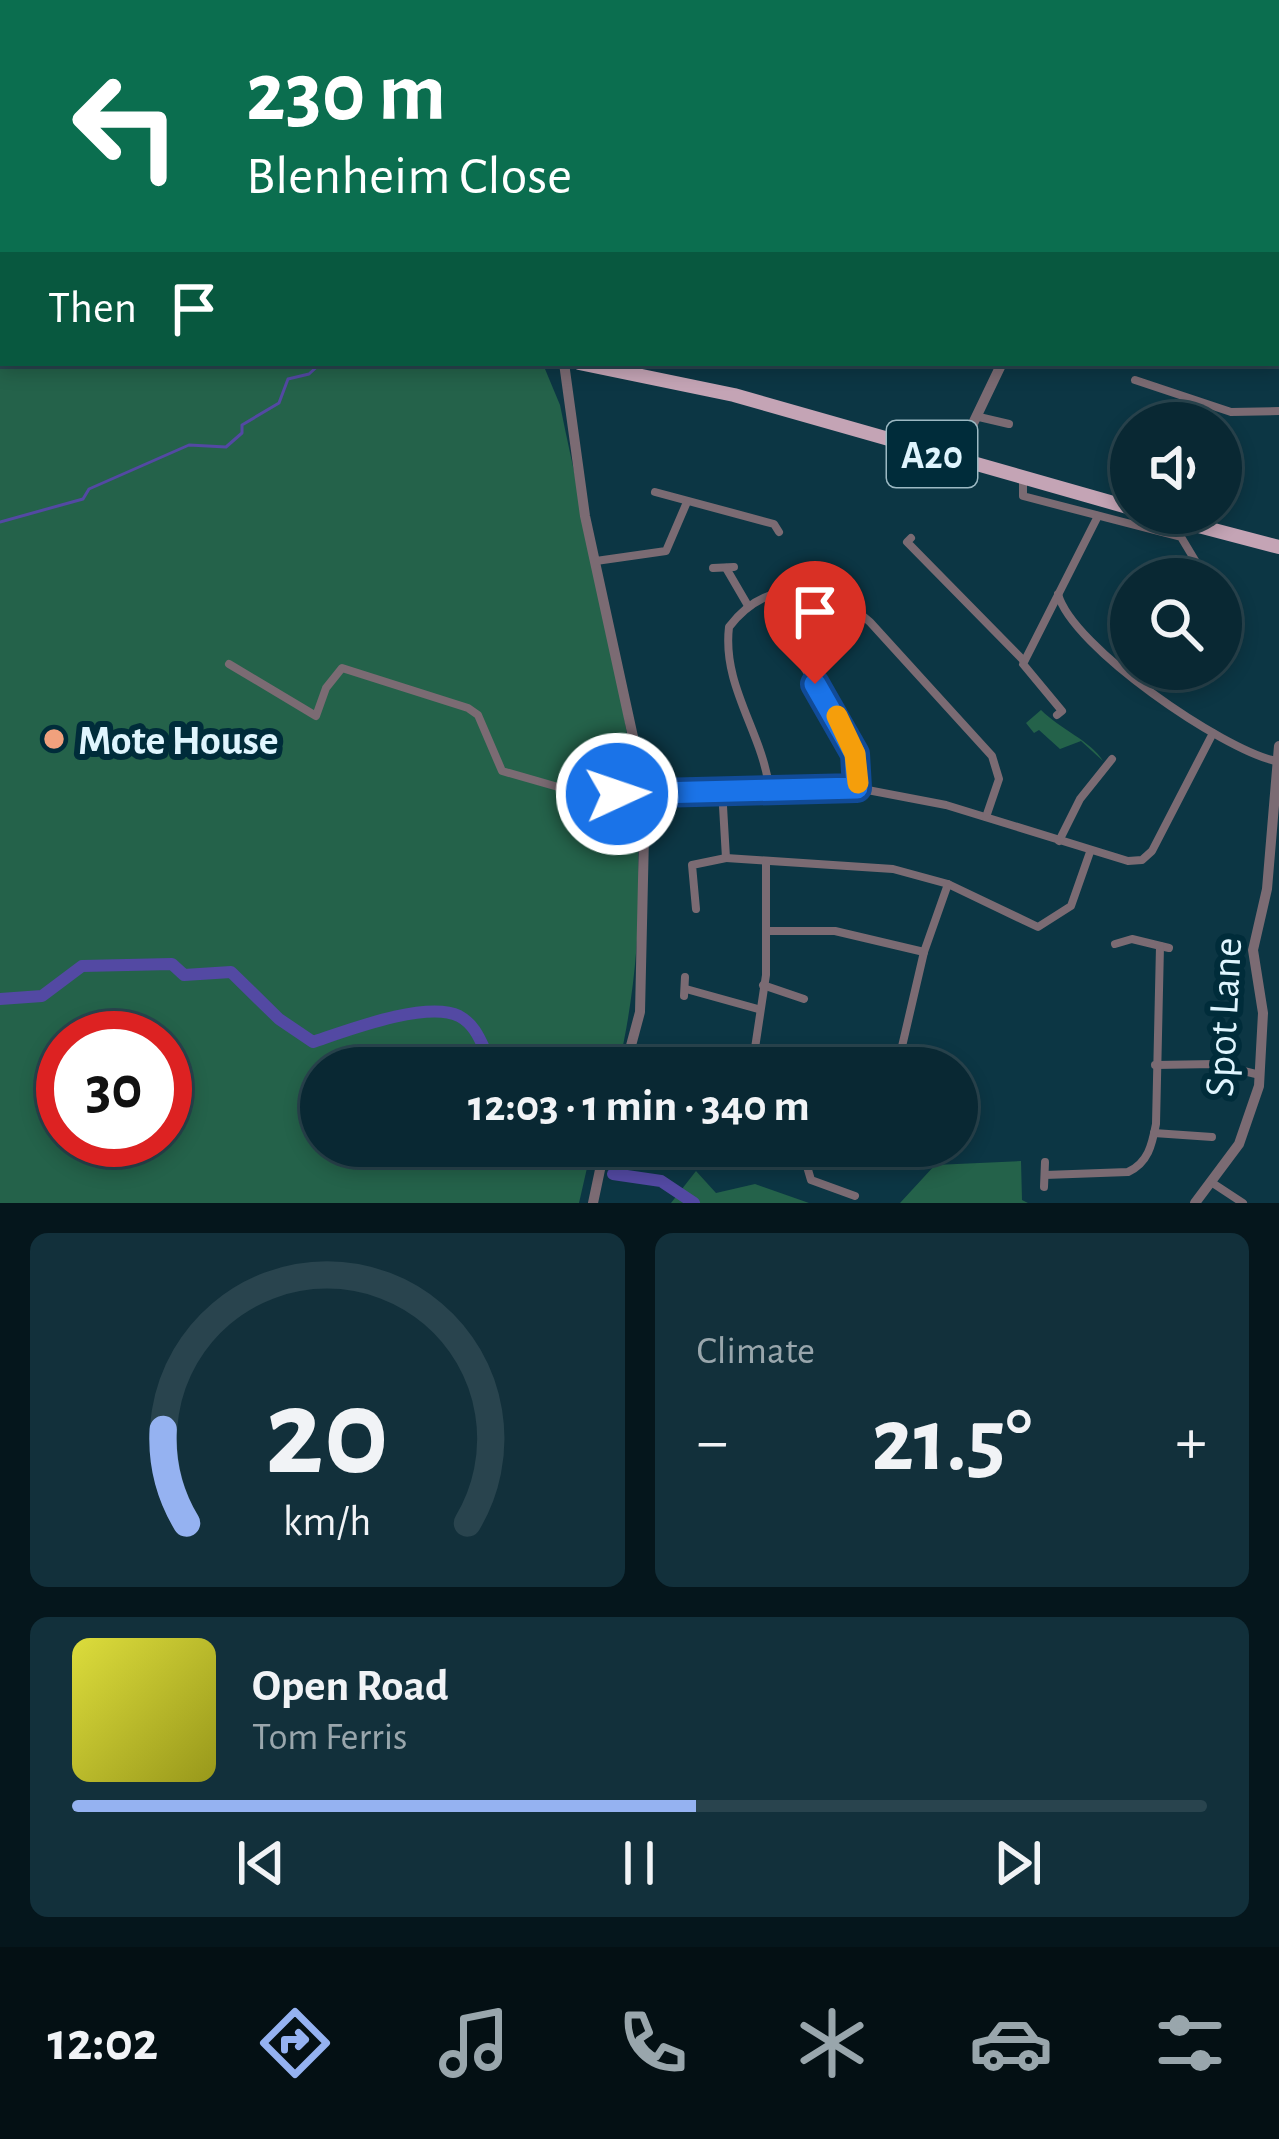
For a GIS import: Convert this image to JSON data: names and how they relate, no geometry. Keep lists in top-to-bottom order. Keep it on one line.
{"streets":{"main road":["A20"],"street":["Spot Lane"]},"places":["Mote House"],"page":{"turn":["230 m","Blenheim Close"],"then":"Then","limit":"30","trip":"12:03 · 1 min · 340 m","tile":"Climate","heat":["−","21.5°","+"],"song":["Open Road","Tom Ferris"],"tabs":"12:02","gauge":["20","km/h"]}}
